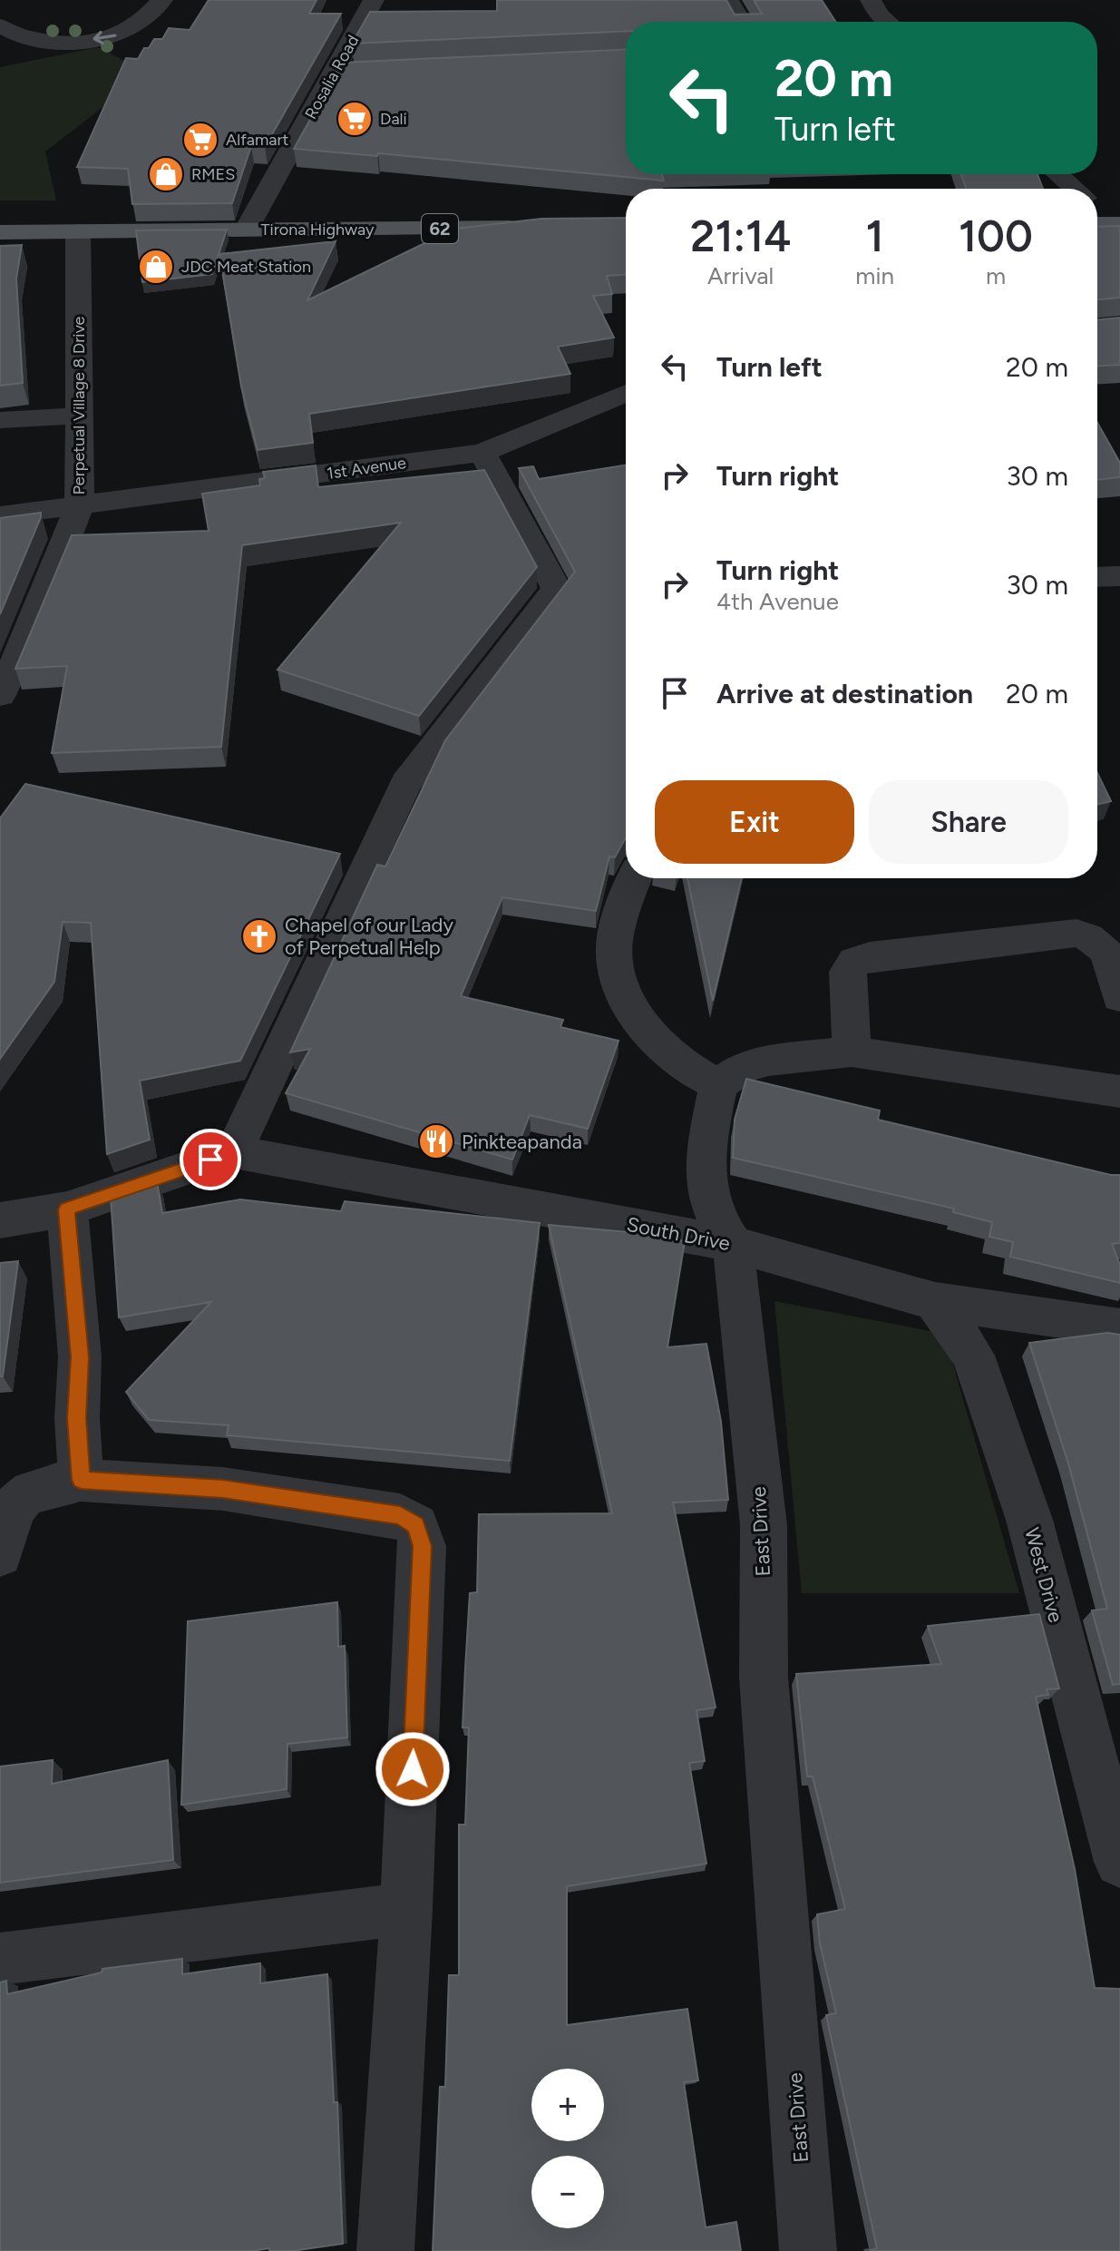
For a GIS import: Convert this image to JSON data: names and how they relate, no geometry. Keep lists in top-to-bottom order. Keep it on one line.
{"streets":{"main road":["62","Tirona Highway"],"street":["Rosalia Road","Perpetual Village 8 Drive","1st Avenue","South Drive","East Drive","West Drive"]},"crossings":[["Rosalia Road","Tirona Highway"],["Tirona Highway","Perpetual Village 8 Drive"],["Perpetual Village 8 Drive","1st Avenue"],["South Drive","East Drive"],["South Drive","West Drive"]],"places":{"supermarket":["Dali","Alfamart"],"shop":["RMES","JDC Meat Station"],"church":["Chapel of our Lady of Perpetual Help"],"restaurant":["Pinkteapanda"]},"page":{"turn":["20 m","Turn left"],"eta":["21:14","Arrival","1","min","100","m"],"list":[{"name":"Turn left","value":"20 m"},{"name":"Turn right","value":"30 m"},{"name":"Turn right","note":"4th Avenue","value":"30 m"},{"name":"Arrive at destination","value":"20 m"}],"buttons":["Exit","Share"],"map_buttons":["+","−"]}}
